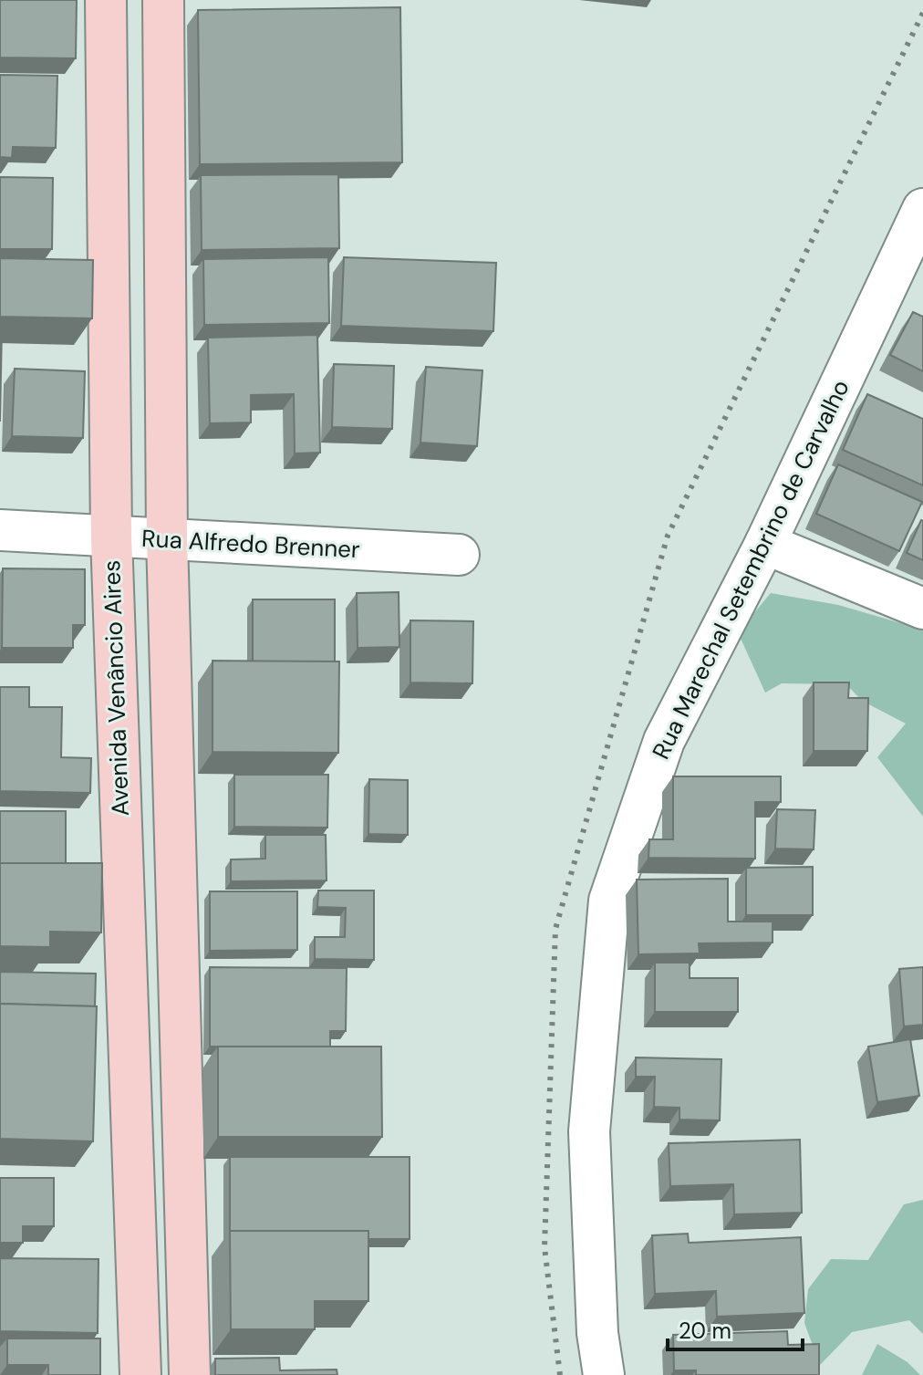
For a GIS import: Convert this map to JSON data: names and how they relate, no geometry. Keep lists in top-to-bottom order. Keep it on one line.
{"streets":{"main road":["Avenida Venâncio Aires"],"street":["Rua Alfredo Brenner","Rua Marechal Setembrino de Carvalho"]},"crossings":[["Rua Alfredo Brenner","Avenida Venâncio Aires"]],"scale_bar":"20 m"}
